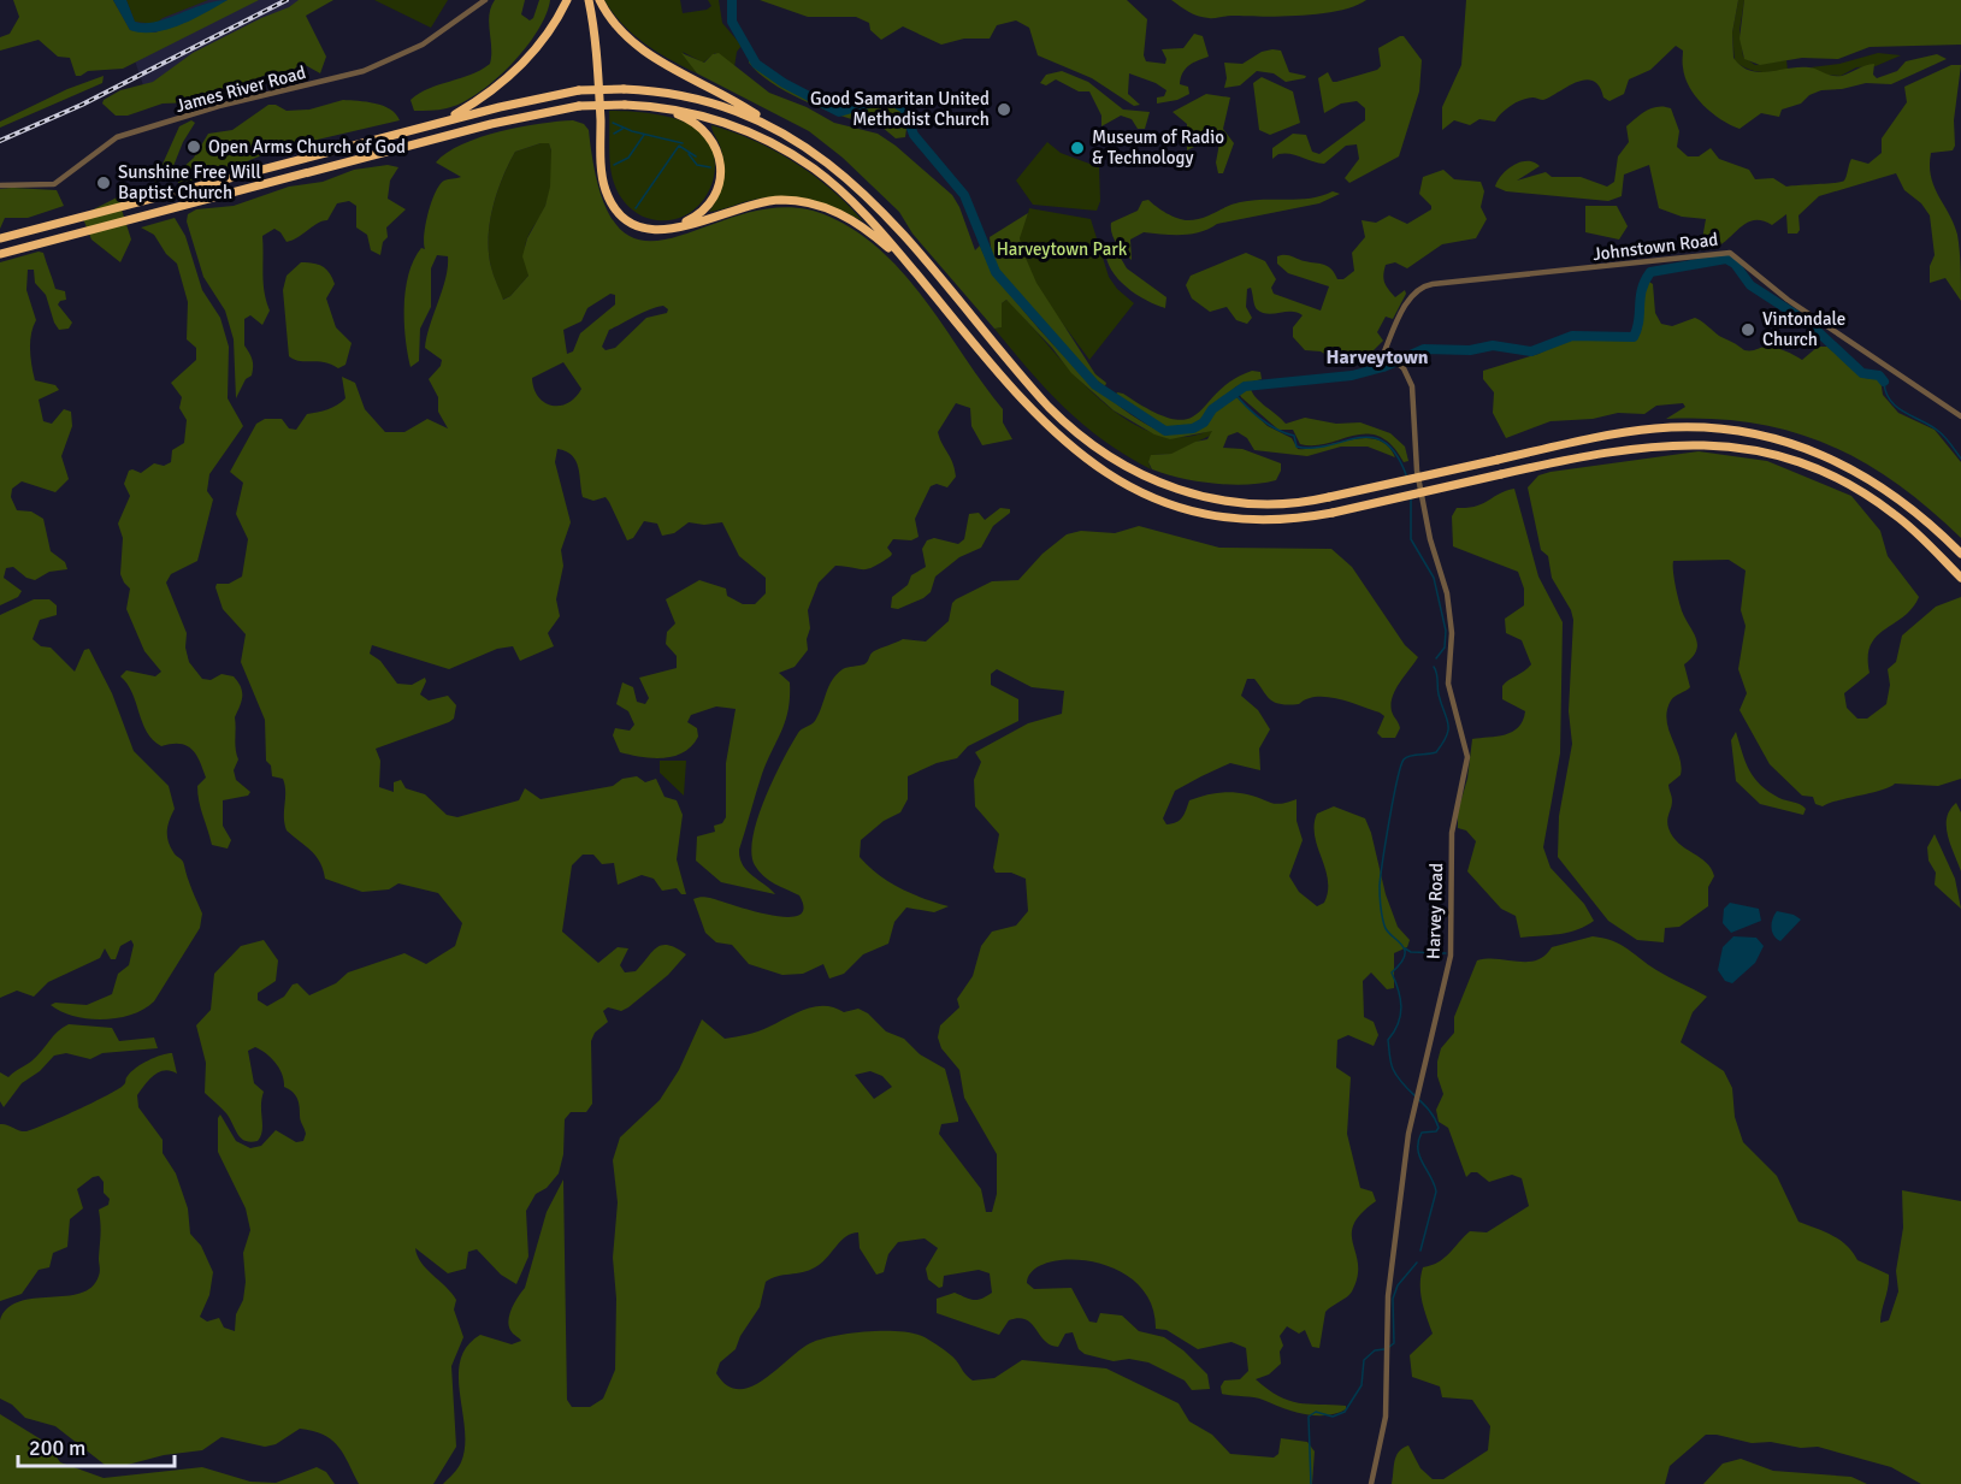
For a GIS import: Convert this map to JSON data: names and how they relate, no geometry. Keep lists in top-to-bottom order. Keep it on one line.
{"streets":{"street":["James River Road","Johnstown Road","Harvey Road"]},"crossings":[["Johnstown Road","Harvey Road"]],"districts":["Harveytown"],"parks":["Harveytown Park"],"places":["Good Samaritan United Methodist Church","Open Arms Church of God","Museum of Radio & Technology","Sunshine Free Will Baptist Church","Vintondale Church"],"scale_bar":"200 m"}
